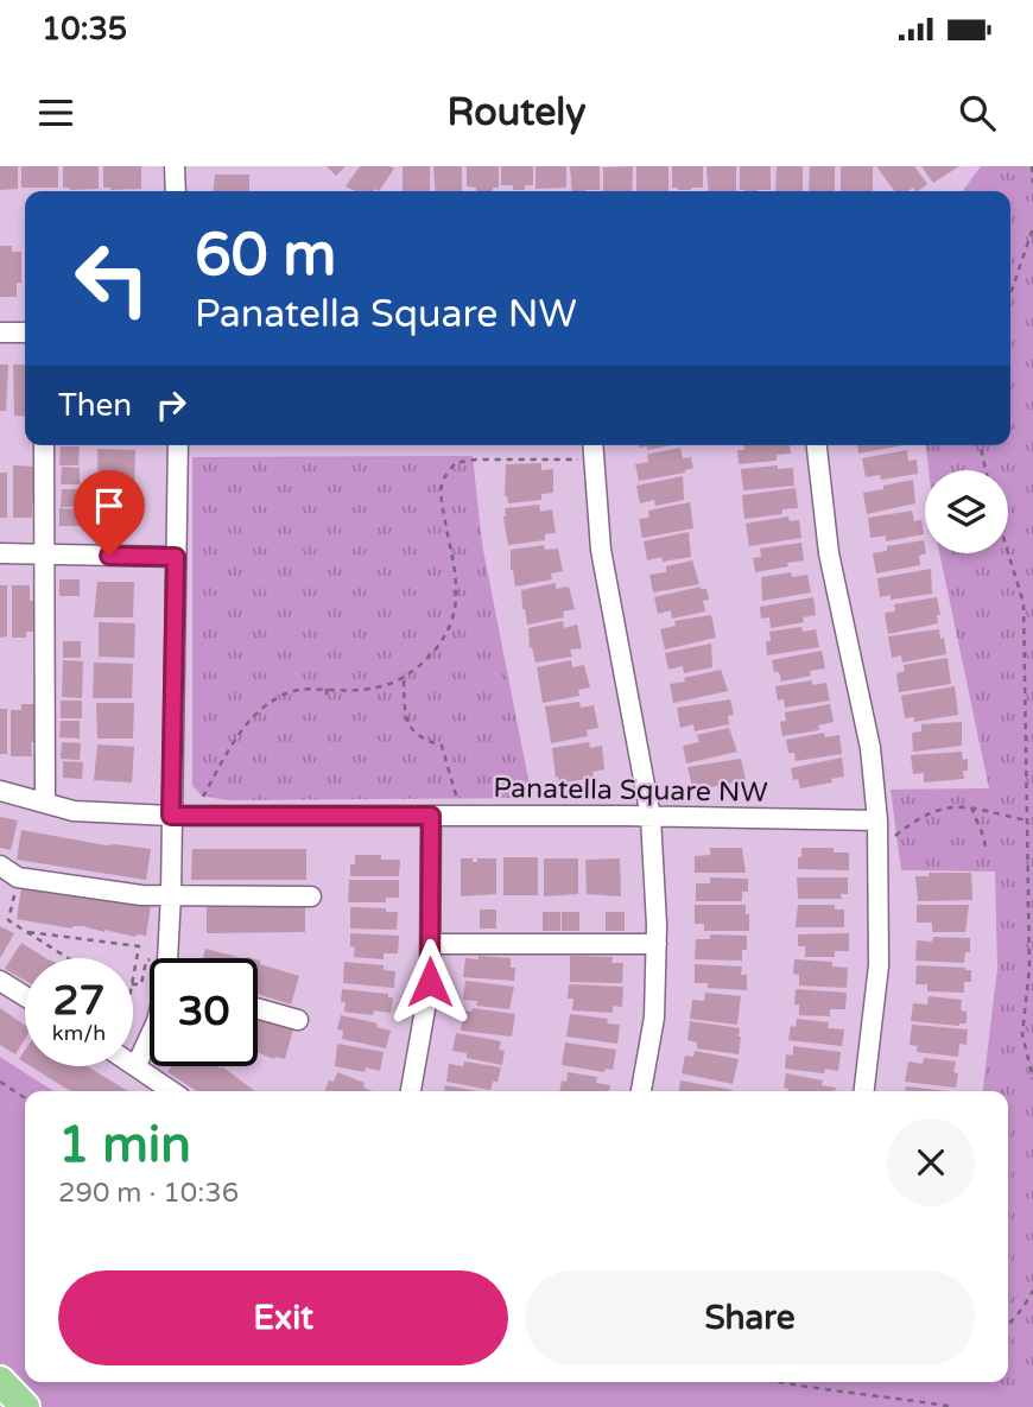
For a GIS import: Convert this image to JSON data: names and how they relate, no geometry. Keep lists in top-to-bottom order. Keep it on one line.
{"streets":{"street":["Panatella Square NW"]},"page":{"status":"10:35","header":"Routely","turn":["60 m","Panatella Square NW"],"then":"Then","speed":"27 km/h","limit":"30","heading":["1 min","290 m · 10:36"],"buttons":["Exit","Share"]}}
